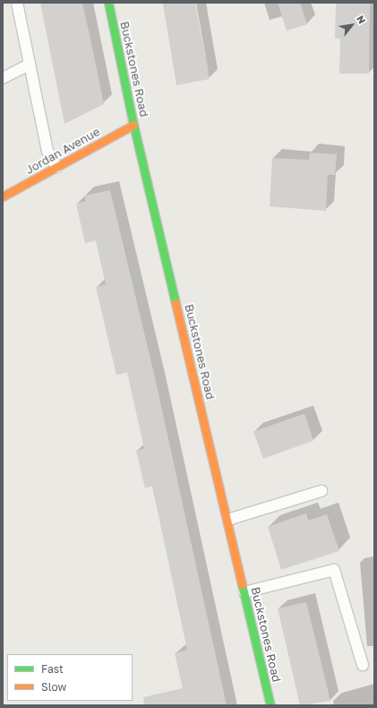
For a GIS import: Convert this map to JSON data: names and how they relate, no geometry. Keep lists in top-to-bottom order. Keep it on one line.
{"streets":{"main road":["Buckstones Road","Jordan Avenue"]},"crossings":[["Buckstones Road","Jordan Avenue"]],"legend":["Fast","Slow"],"north":"top right"}
